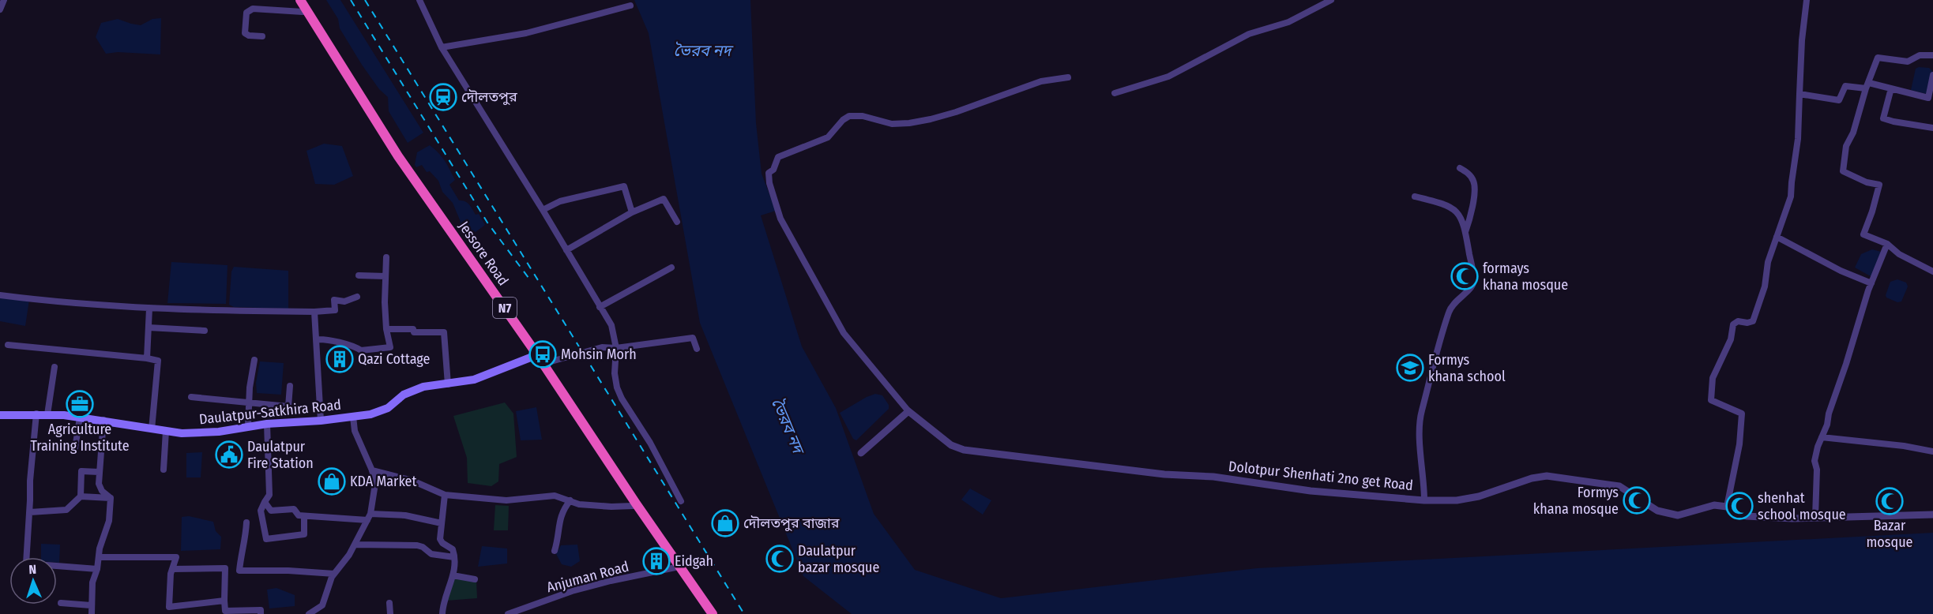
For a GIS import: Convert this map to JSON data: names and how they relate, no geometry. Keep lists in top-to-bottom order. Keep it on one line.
{"streets":{"highway":["Jessore Road","N7"],"main road":["Daulatpur-Satkhira Road"],"street":["Dolotpur Shenhati 2no get Road","Anjuman Road"]},"crossings":[["Jessore Road","Daulatpur-Satkhira Road"],["Jessore Road","Anjuman Road"]],"water":["ভৈরব নদ"],"places":{"station":["দৌলতপুর"],"mosque":["formays khana mosque","Formys khana mosque","Bazar mosque","shenhat school mosque","Daulatpur bazar mosque"],"bus stop":["Mohsin Morh"],"building":["Qazi Cottage","Eidgah"],"school or university":["Formys khana school"],"office":["Agriculture Training Institute"],"public building":["Daulatpur Fire Station"],"shop":["KDA Market","দৌলতপুর বাজার"]},"north":"top"}
